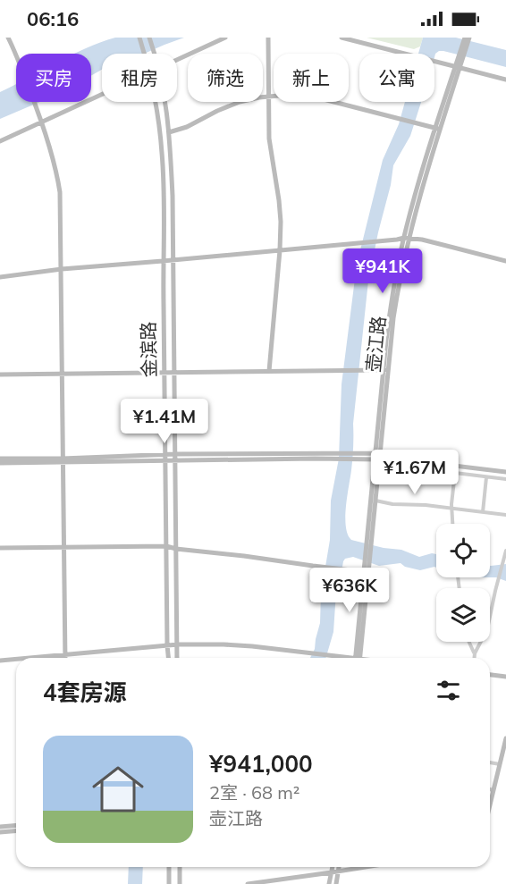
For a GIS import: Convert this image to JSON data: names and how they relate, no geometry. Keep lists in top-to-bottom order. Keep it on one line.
{"streets":{"street":["壶江路","金滨路"]},"page":{"status":"06:16","chip":["买房","租房","筛选","新上","公寓"],"price":["¥941K","¥1.41M","¥1.67M","¥636K"],"heading":"4套房源","list":[{"name":"¥941,000","note":"2室 · 68 m² · 壶江路"}]}}
